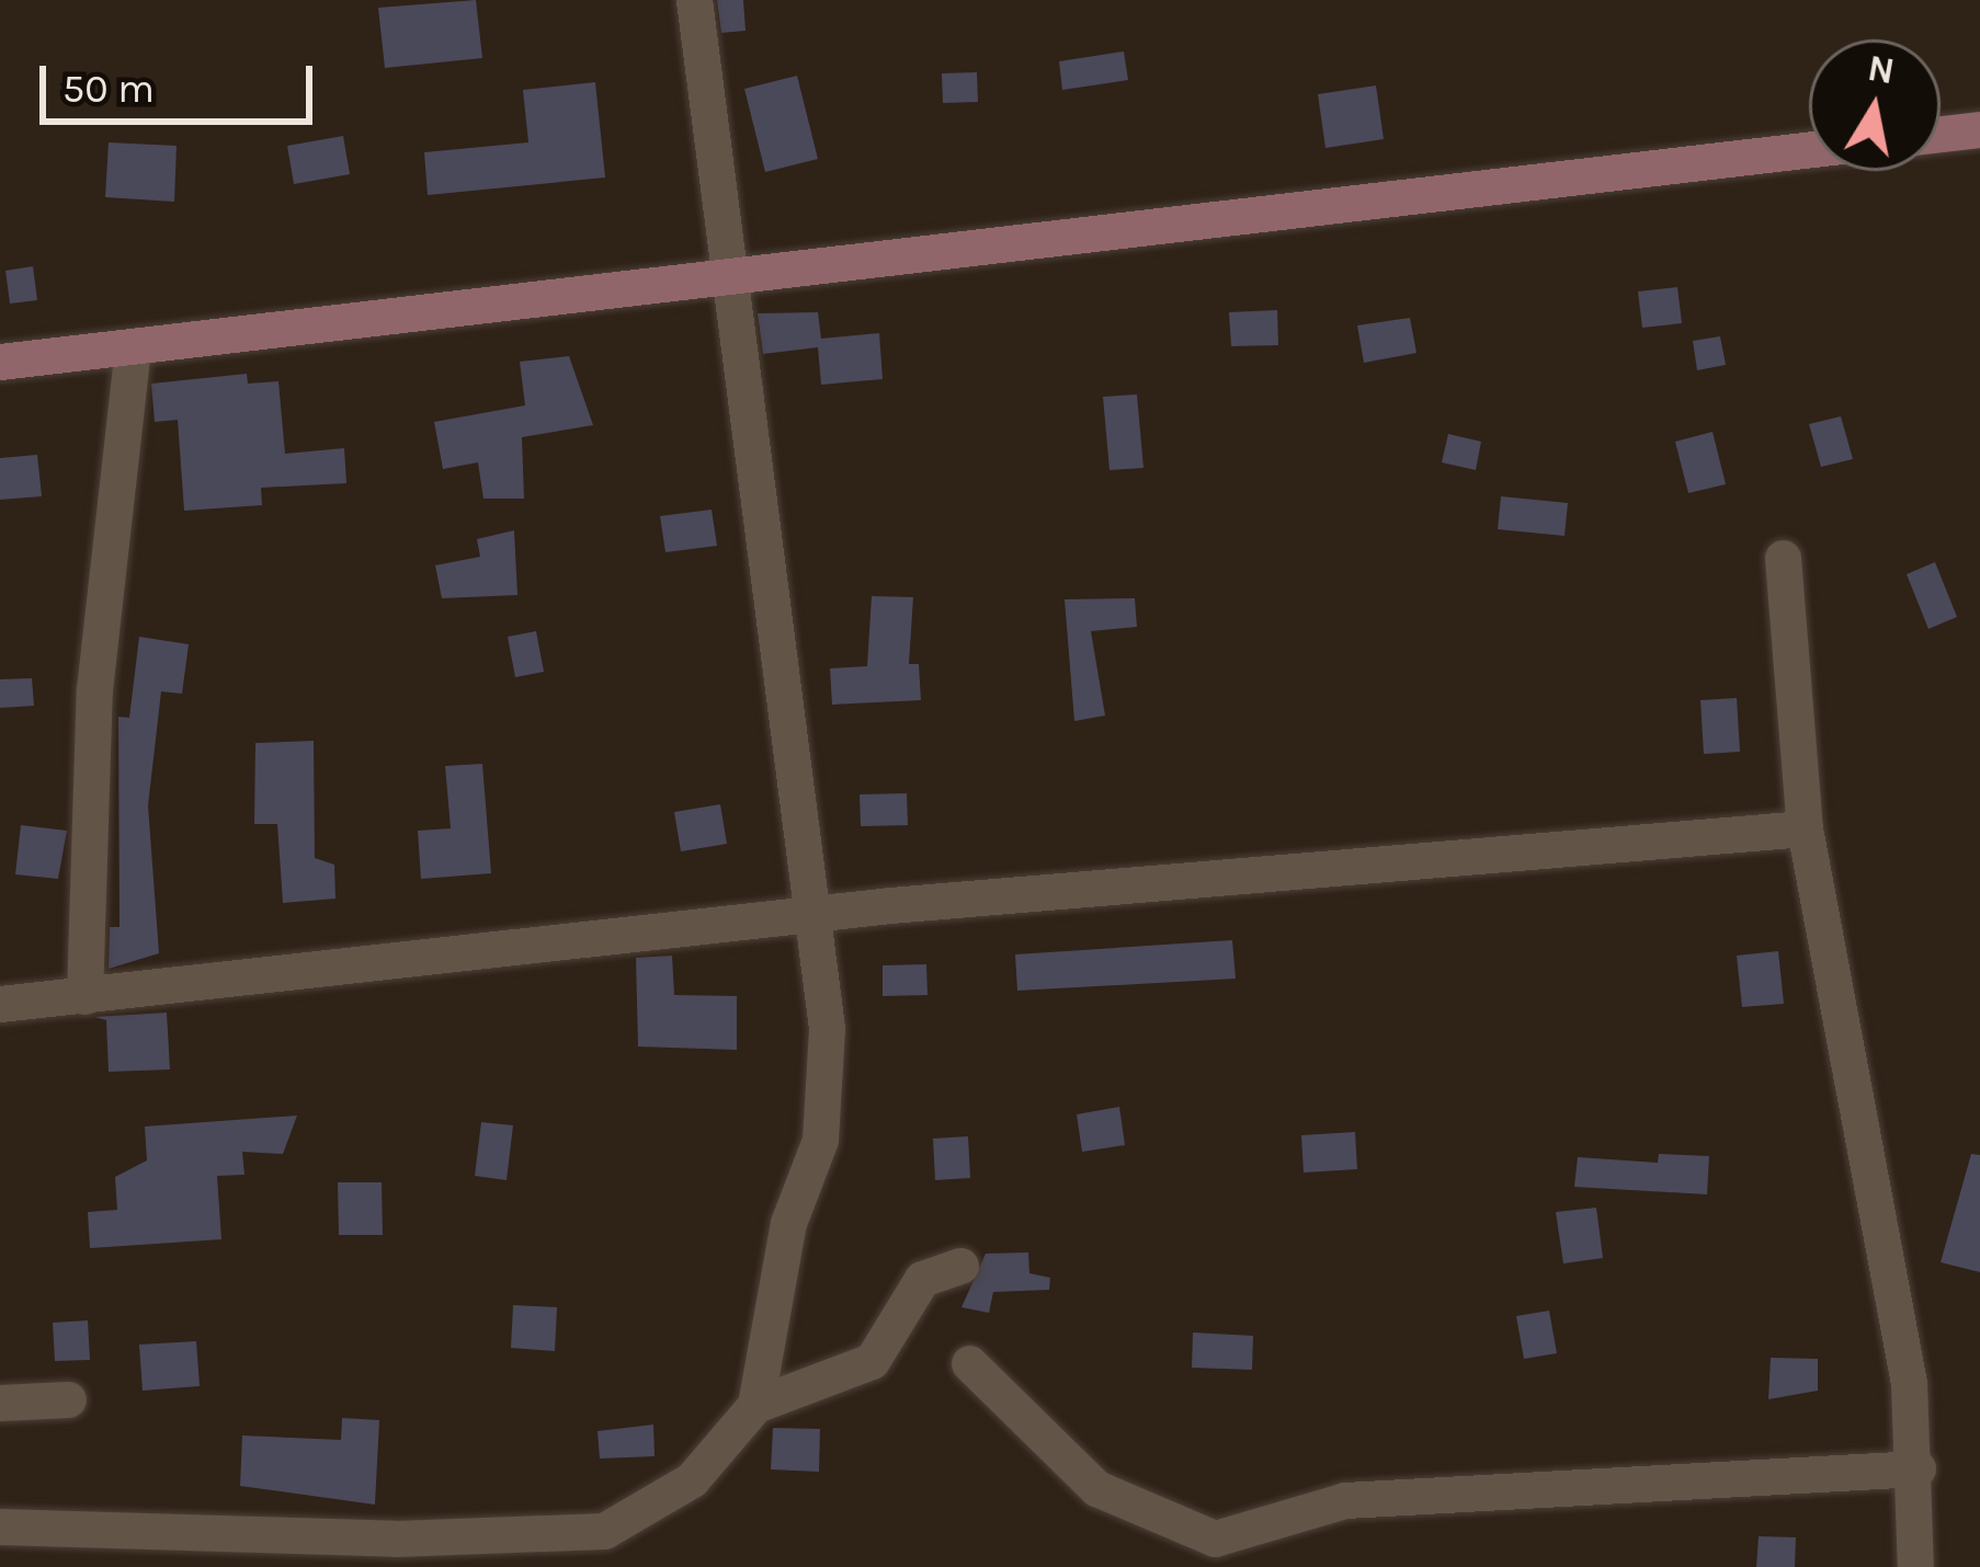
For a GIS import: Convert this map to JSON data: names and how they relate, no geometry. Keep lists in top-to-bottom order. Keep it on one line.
{"scale_bar":"50 m","north":"top"}
